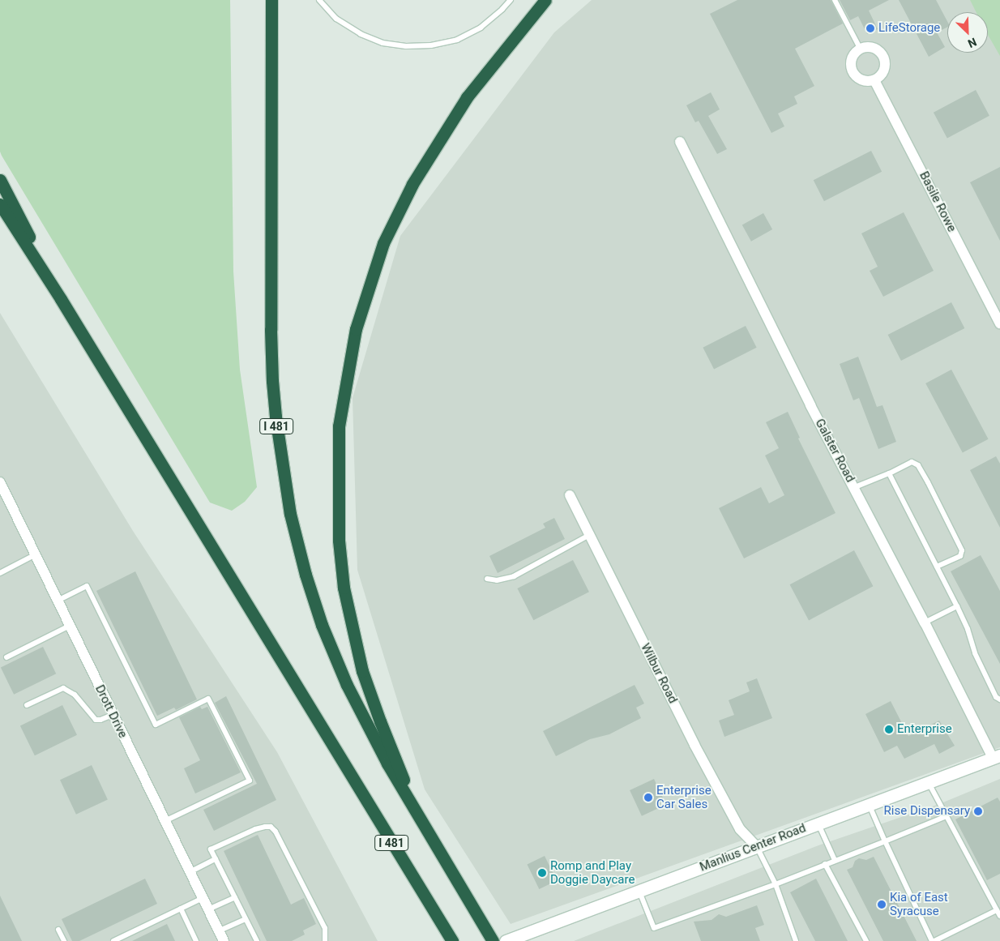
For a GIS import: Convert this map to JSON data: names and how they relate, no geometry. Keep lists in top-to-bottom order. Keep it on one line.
{"streets":{"highway":["I 481"],"main road":["Manlius Center Road"],"street":["Basile Rowe","Galster Road","Wilbur Road","Drott Drive"]},"crossings":[["Galster Road","Manlius Center Road"],["Wilbur Road","Manlius Center Road"]],"places":["LifeStorage","Enterprise","Enterprise Car Sales","Rise Dispensary","Romp and Play Doggie Daycare","Kia of East Syracuse"],"north":"bottom right"}
